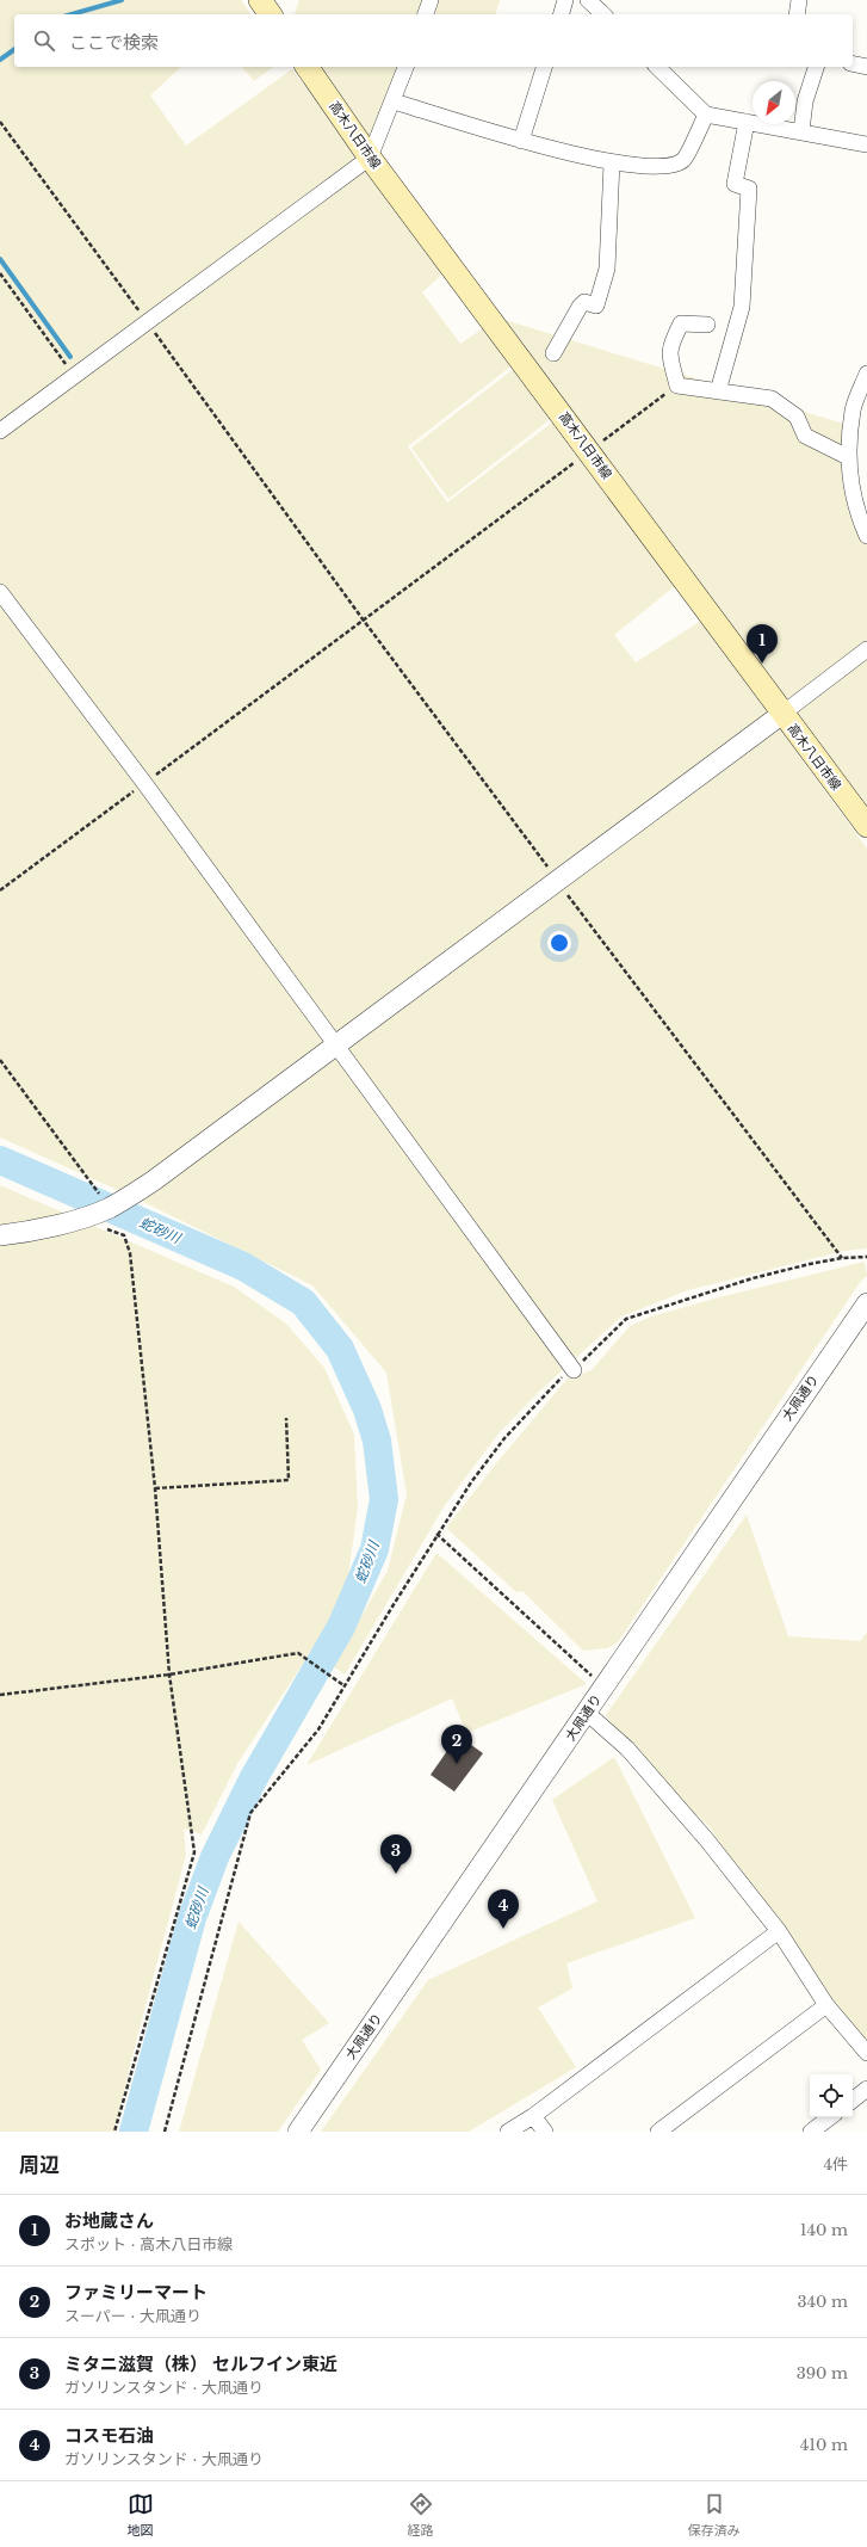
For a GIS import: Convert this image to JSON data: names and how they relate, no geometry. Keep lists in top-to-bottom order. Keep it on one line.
{"streets":{"main road":["高木八日市線"],"street":["大凧通り"]},"water":["蛇砂川"],"north":"bottom left","page":{"search":"ここで検索","pins":["1","2","3","4"],"heading":["周辺","4件"],"list":[{"mark":"1","name":"お地蔵さん","note":"スポット · 高木八日市線","value":"140 m"},{"mark":"2","name":"ファミリーマート","note":"スーパー · 大凧通り","value":"340 m"},{"mark":"3","name":"ミタニ滋賀（株） セルフイン東近","note":"ガソリンスタンド · 大凧通り","value":"390 m"},{"mark":"4","name":"コスモ石油","note":"ガソリンスタンド · 大凧通り","value":"410 m"}],"nav":["地図","経路","保存済み"]}}
